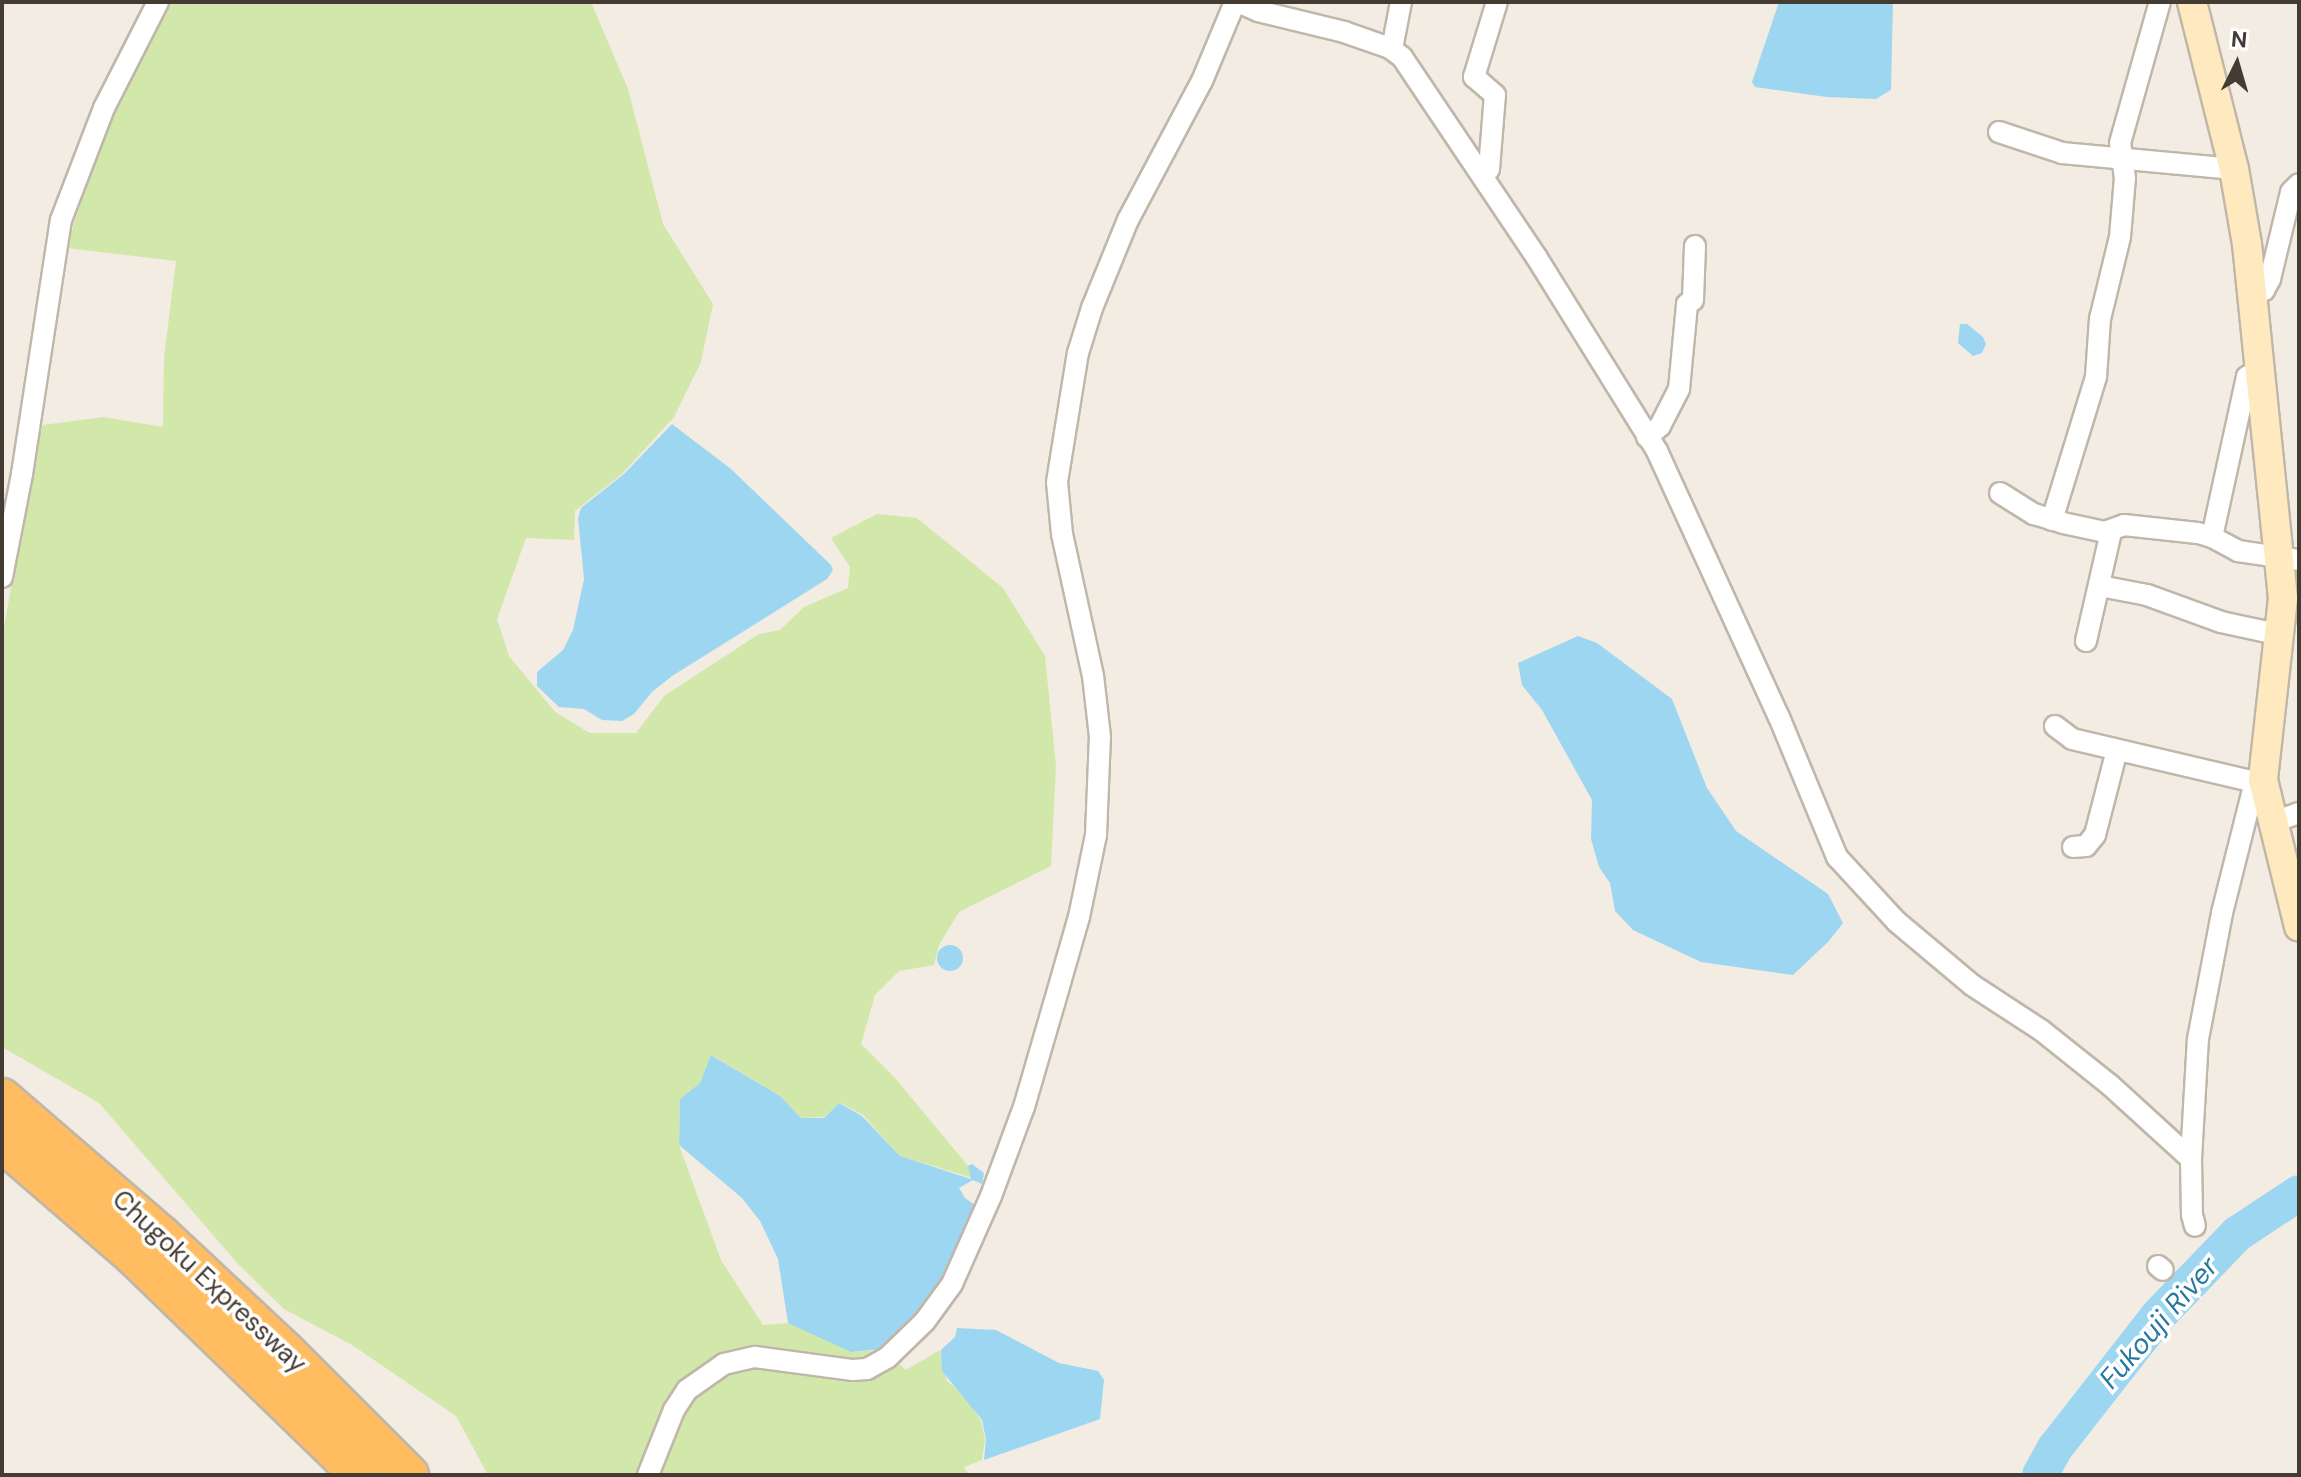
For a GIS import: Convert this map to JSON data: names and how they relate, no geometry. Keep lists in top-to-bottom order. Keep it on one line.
{"streets":{"highway":["Chugoku Expressway"]},"water":["Fukouji River"],"north":"top"}
